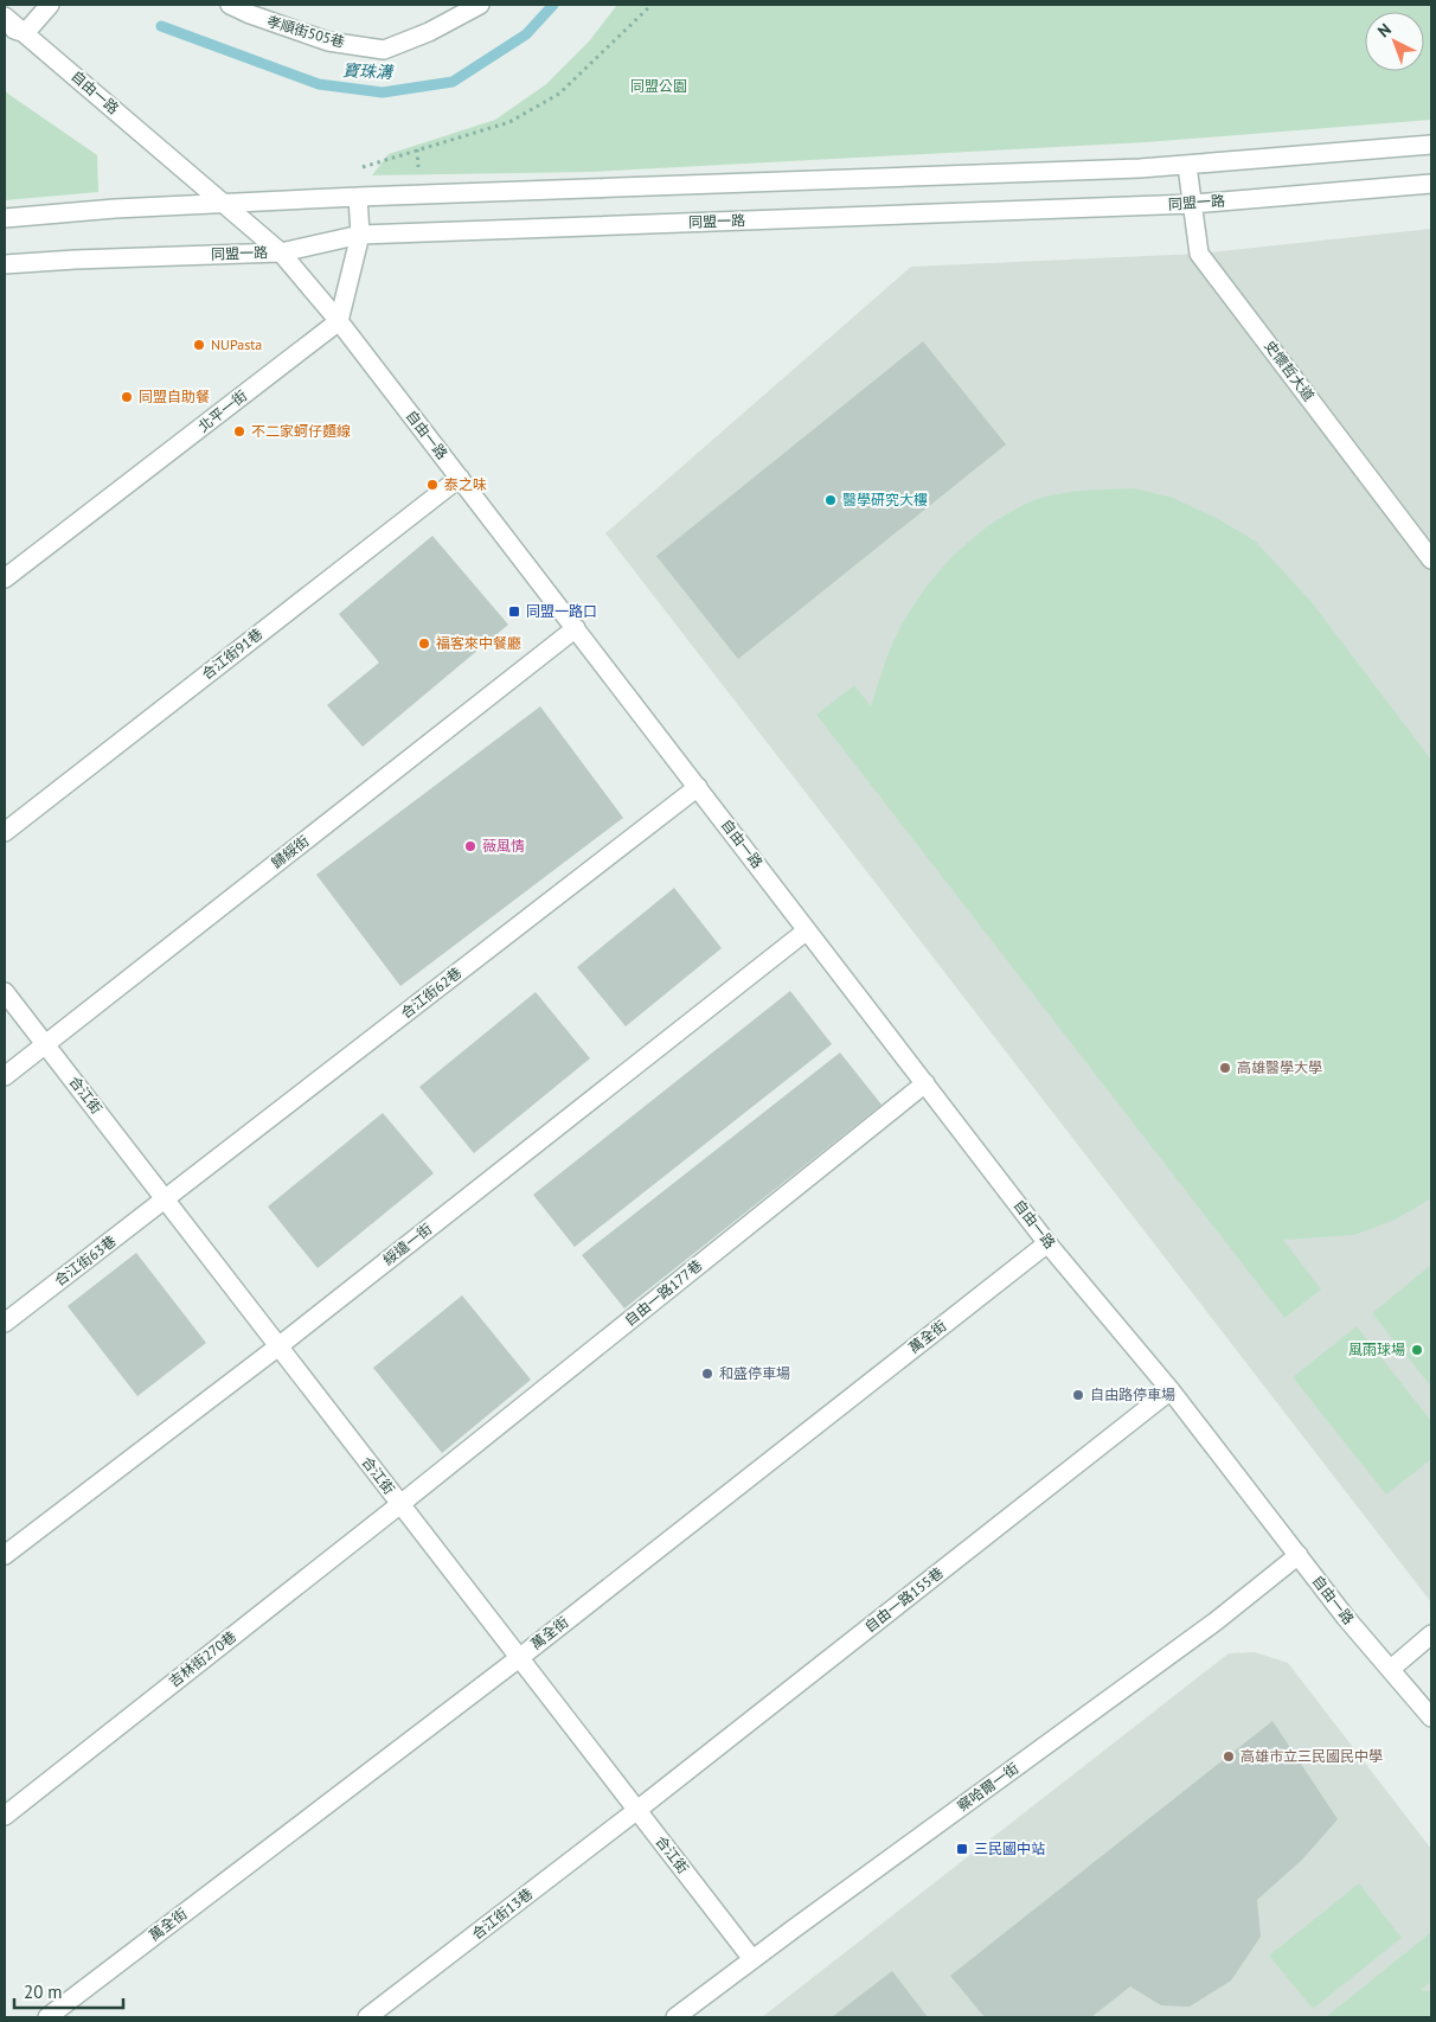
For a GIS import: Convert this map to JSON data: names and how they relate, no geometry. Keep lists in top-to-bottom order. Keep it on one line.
{"streets":{"street":["孝順街505巷","自由一路","同盟一路","史懷哲大道","北平一街","合江街91巷","歸綏街","合江街62巷","合江街","綏遠一街","合江街63巷","自由一路177巷","萬全街","自由一路155巷","吉林街270巷","察哈爾一街","合江街13巷"]},"crossings":[["自由一路","同盟一路"],["自由一路","北平一街"],["自由一路","合江街91巷"],["自由一路","歸綏街"],["自由一路","合江街62巷"],["自由一路","綏遠一街"],["自由一路","自由一路177巷"],["自由一路","萬全街"],["自由一路","自由一路155巷"],["自由一路","察哈爾一街"],["同盟一路","史懷哲大道"],["歸綏街","合江街"],["合江街62巷","合江街"],["合江街62巷","合江街63巷"],["合江街","綏遠一街"],["合江街","合江街63巷"],["合江街","自由一路177巷"],["合江街","萬全街"],["合江街","自由一路155巷"],["合江街","吉林街270巷"],["合江街","察哈爾一街"],["合江街","合江街13巷"],["自由一路177巷","吉林街270巷"],["自由一路155巷","合江街13巷"]],"water":["寶珠溝"],"parks":["同盟公園"],"places":{"other":["NUPasta","同盟自助餐","不二家蚵仔麵線","泰之味","醫學研究大樓","福客來中餐廳","薇風情","高雄醫學大學","風雨球場","和盛停車場","自由路停車場","高雄市立三民國民中學"],"transit":["同盟一路口","三民國中站"]},"scale_bar":"20 m","north":"top left"}
